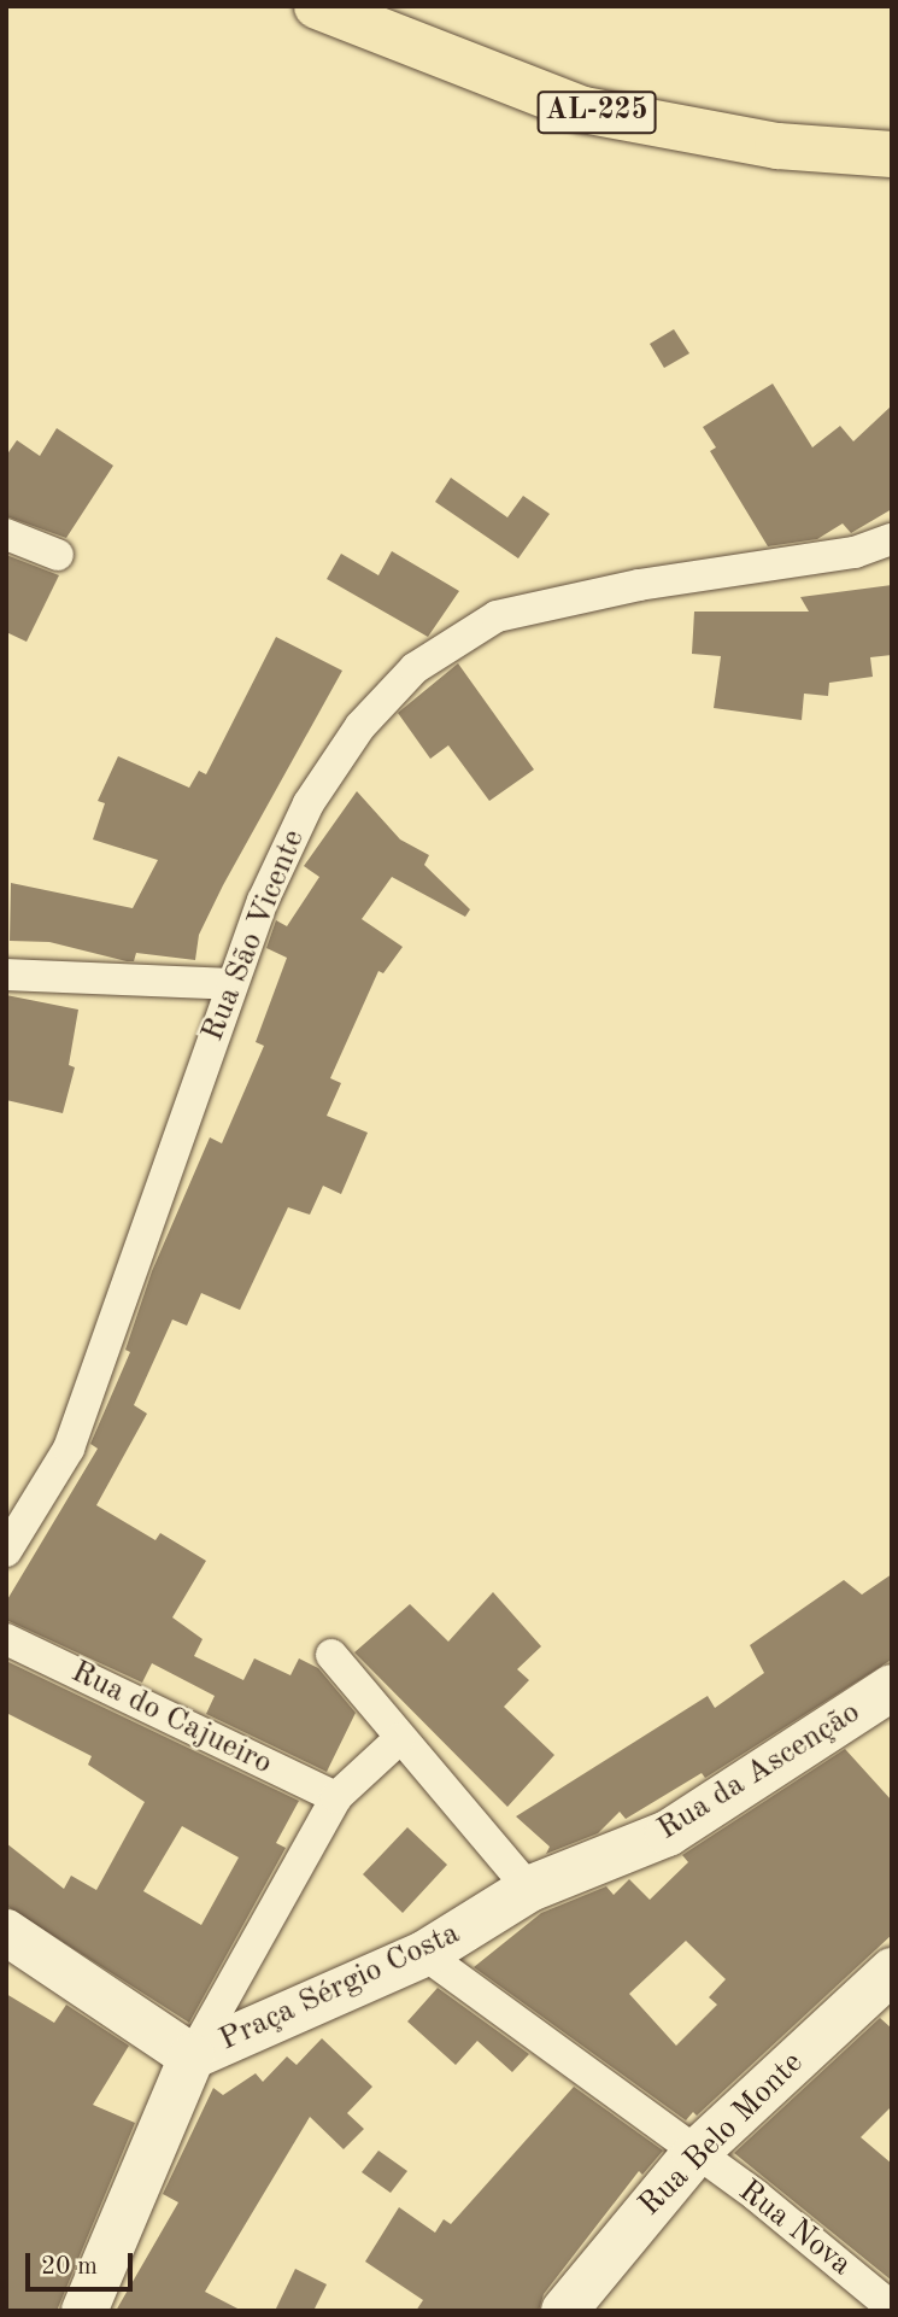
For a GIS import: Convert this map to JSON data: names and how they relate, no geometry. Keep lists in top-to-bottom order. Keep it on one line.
{"streets":{"main road":["AL-225"],"street":["Rua São Vicente","Rua do Cajueiro","Rua da Ascenção","Praça Sérgio Costa","Rua Belo Monte","Rua Nova"]},"crossings":[["Rua da Ascenção","Praça Sérgio Costa"],["Praça Sérgio Costa","Rua Nova"],["Rua Belo Monte","Rua Nova"]],"scale_bar":"20 m"}
